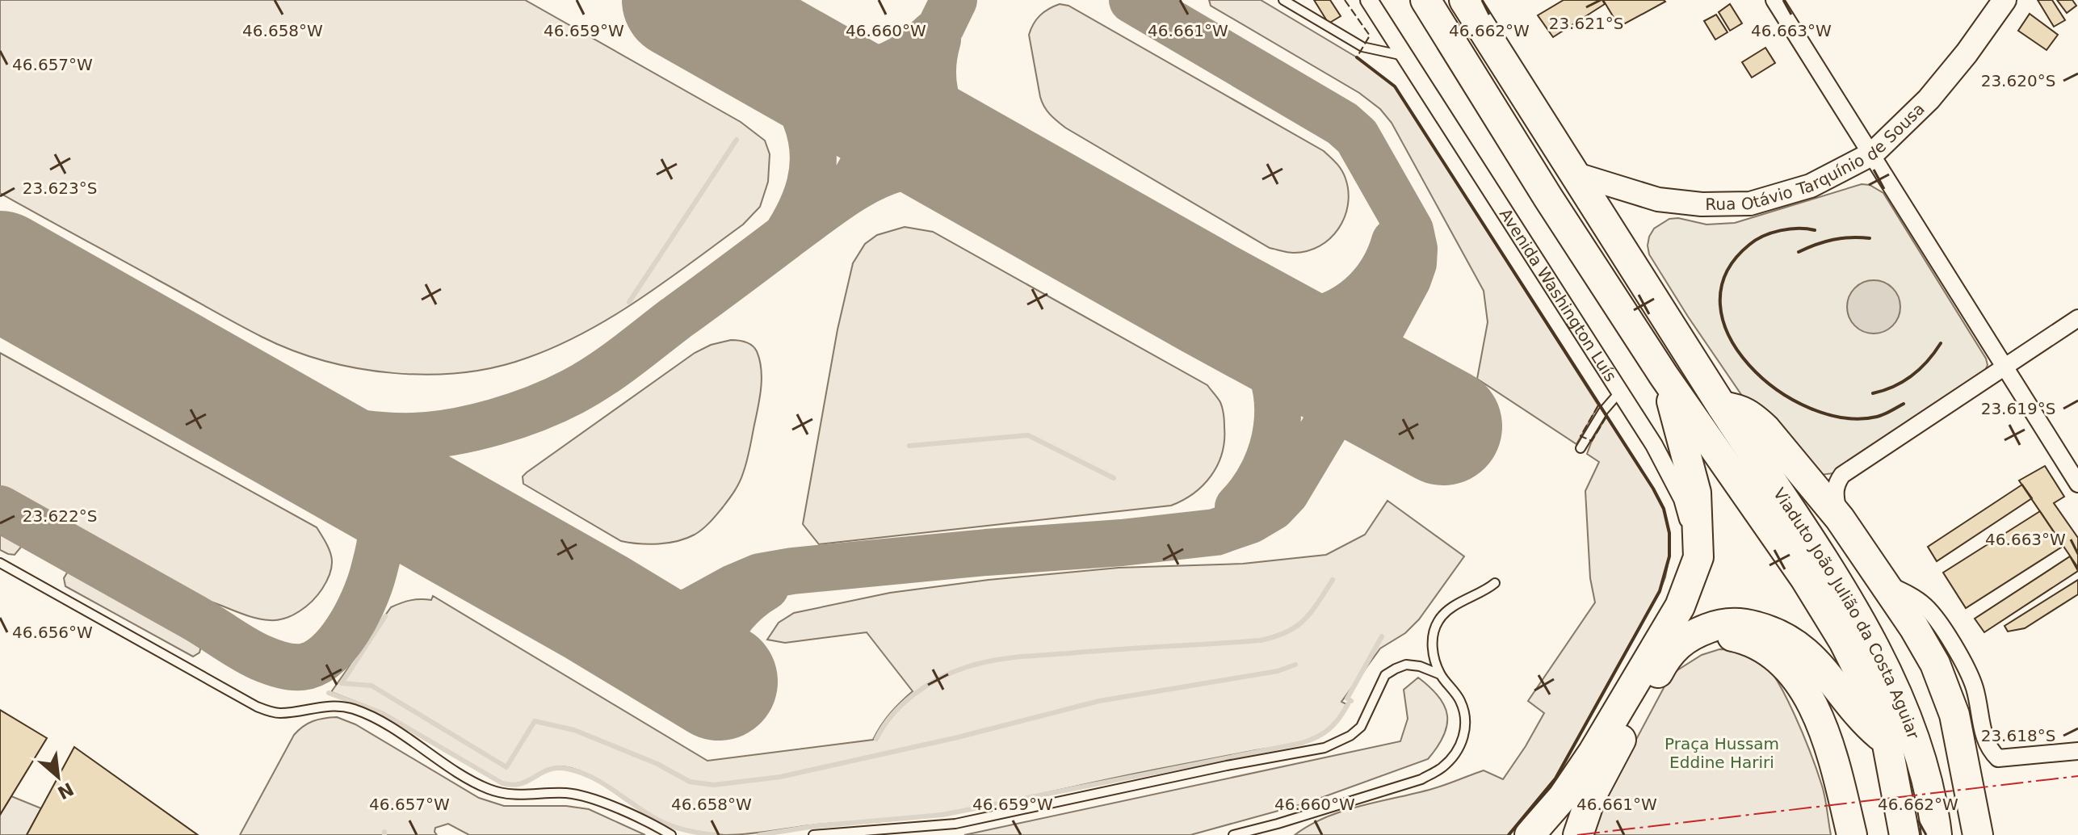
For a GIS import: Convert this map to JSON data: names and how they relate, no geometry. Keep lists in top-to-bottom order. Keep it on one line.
{"streets":{"highway":["Viaduto João Julião da Costa Aguiar"],"street":["Rua Otávio Tarquínio de Sousa","Avenida Washington Luís"]},"parks":["Praça Hussam Eddine Hariri"],"north":"bottom right","coordinates":["23.621°S","46.663°W","46.658°W","46.659°W","46.660°W","46.661°W","46.662°W","46.657°W","23.620°S","23.623°S","23.619°S","23.622°S","46.656°W","23.618°S"]}
